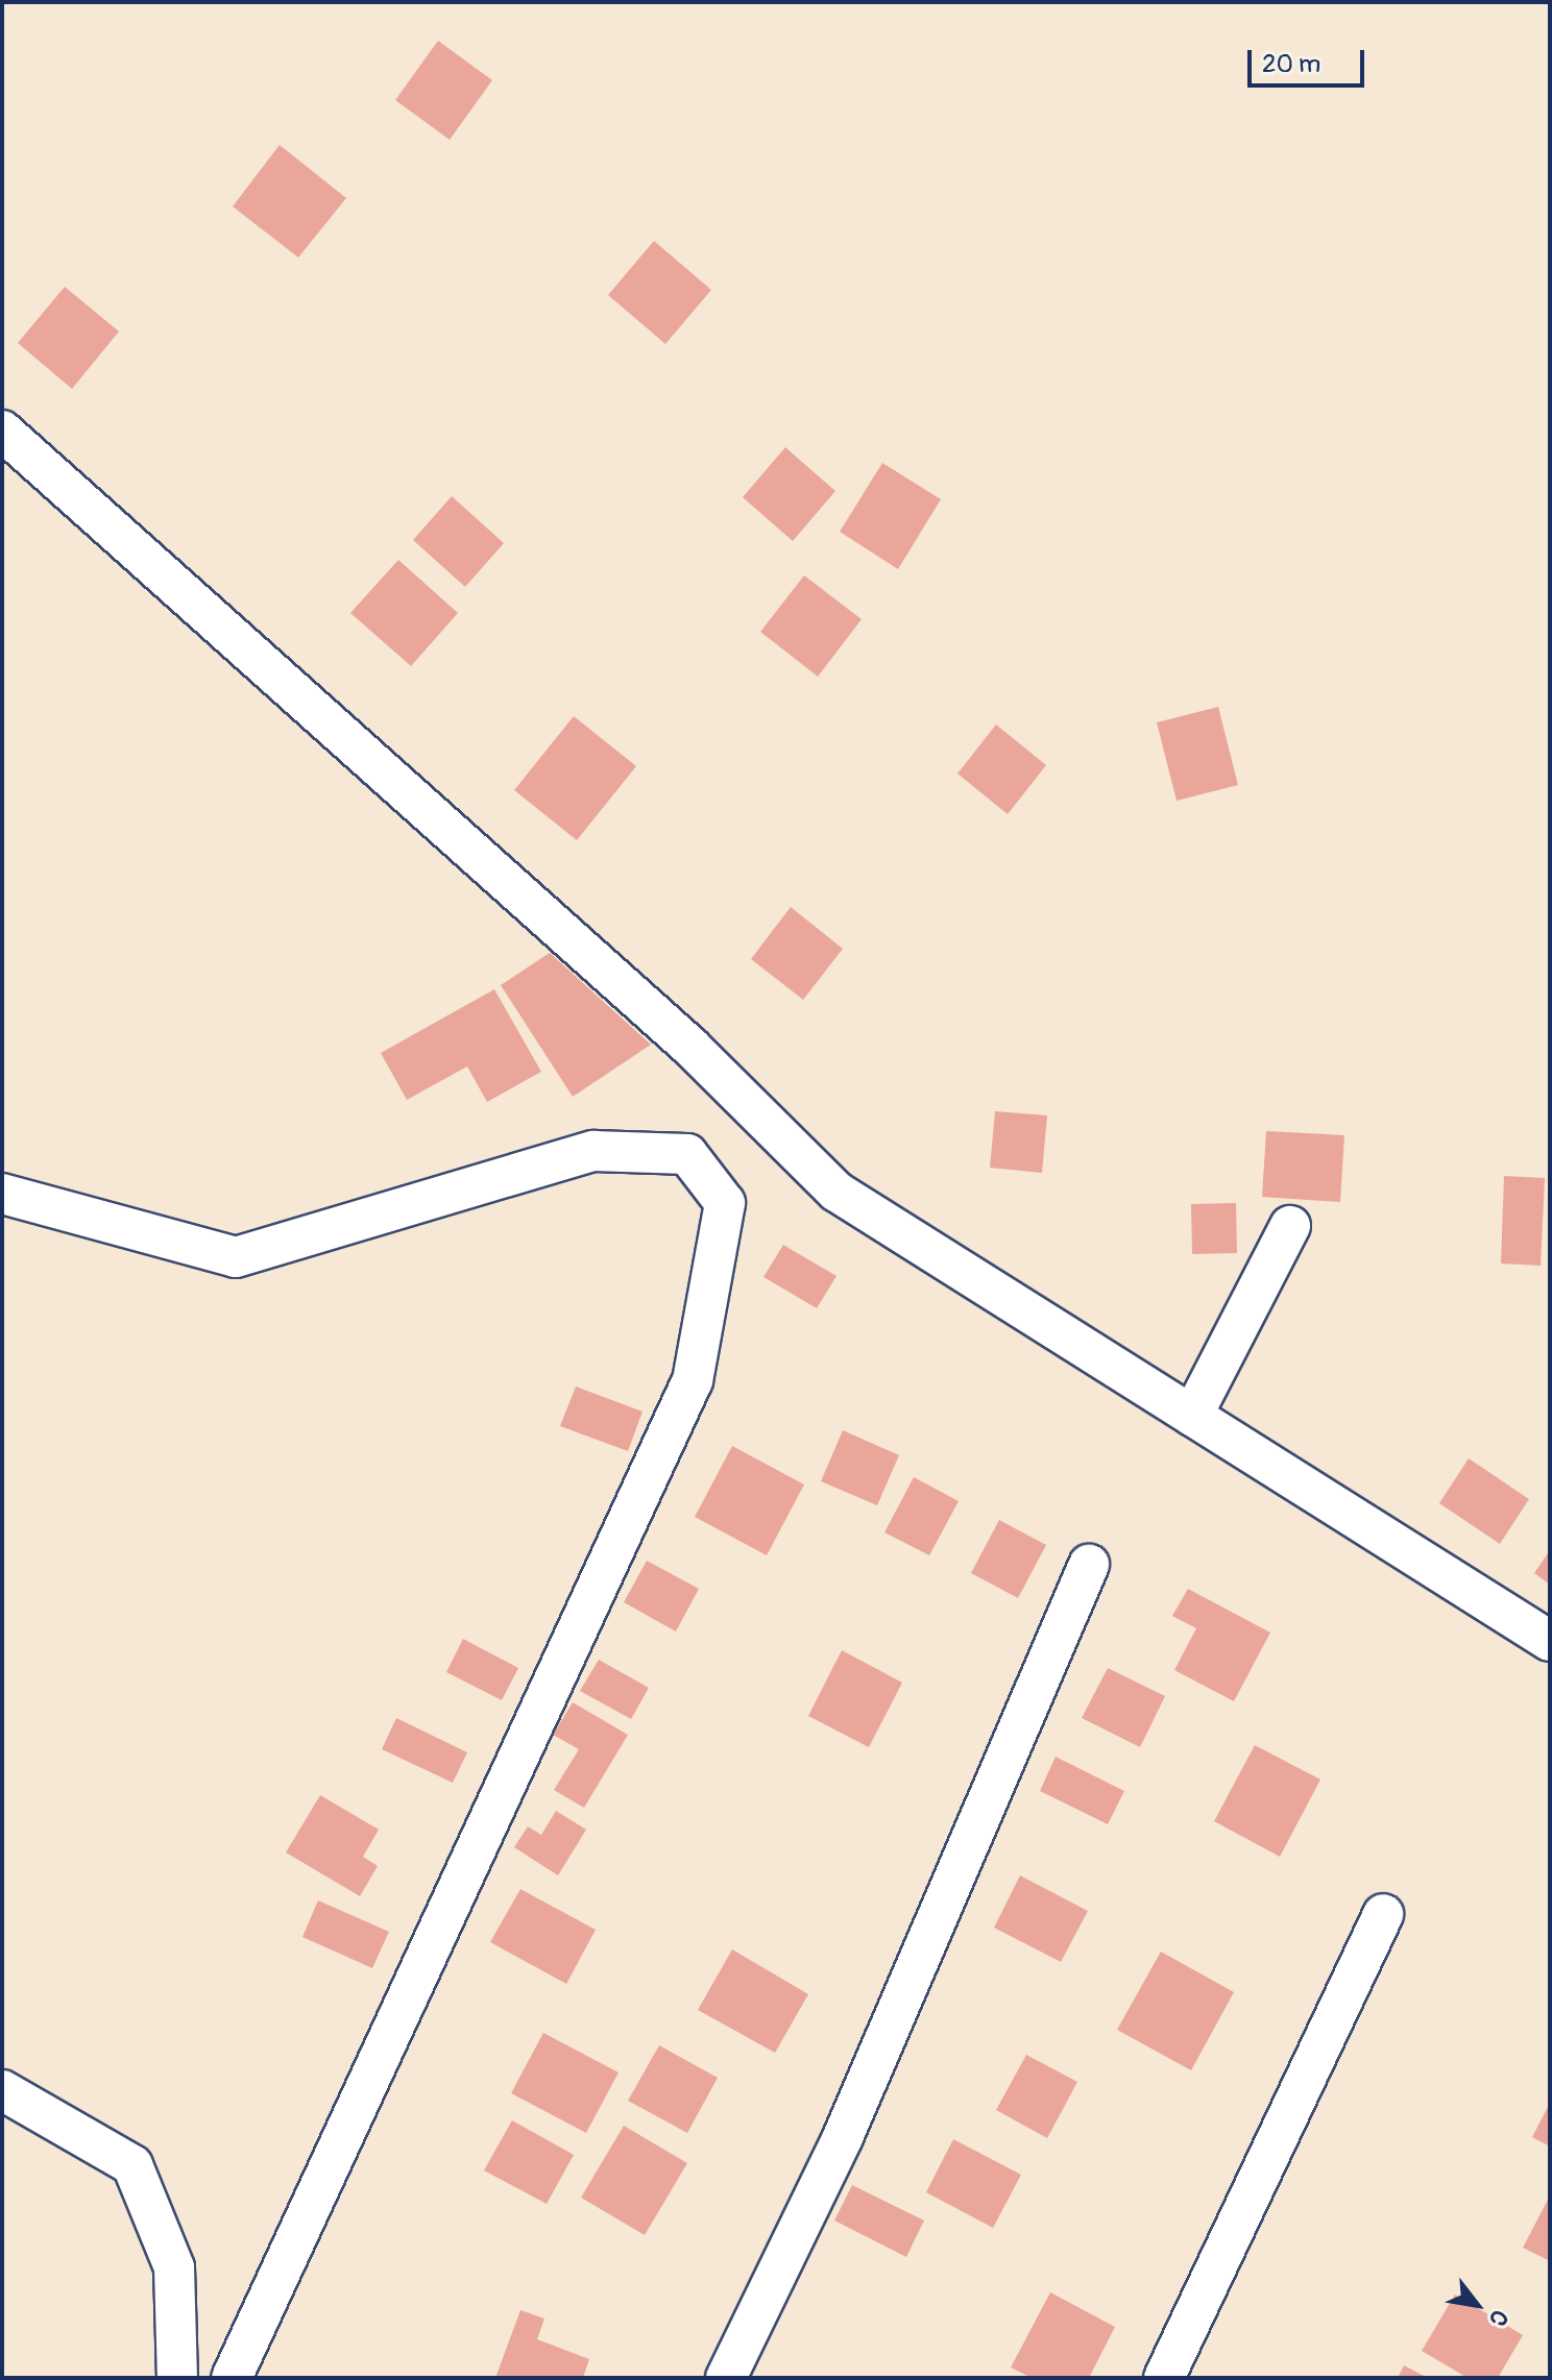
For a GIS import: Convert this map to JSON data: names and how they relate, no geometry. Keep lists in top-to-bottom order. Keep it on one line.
{"scale_bar":"20 m","north":"bottom right"}
